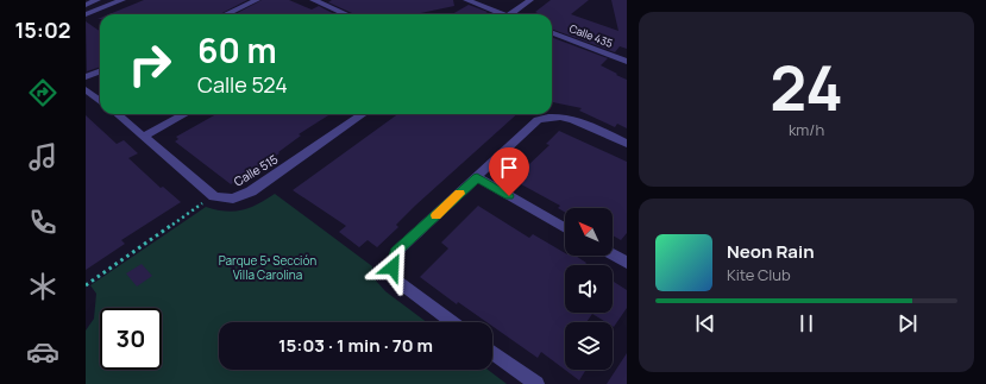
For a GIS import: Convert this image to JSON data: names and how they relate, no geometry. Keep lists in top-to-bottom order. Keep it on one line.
{"streets":{"street":["Calle 435","Calle 515"]},"parks":["Parque 5ª Sección Villa Carolina"],"north":"top left","page":{"tabs":"15:02","tile":["24","km/h"],"turn":["60 m","Calle 524"],"song":["Neon Rain","Kite Club"],"limit":"30","trip":"15:03 · 1 min · 70 m"}}
